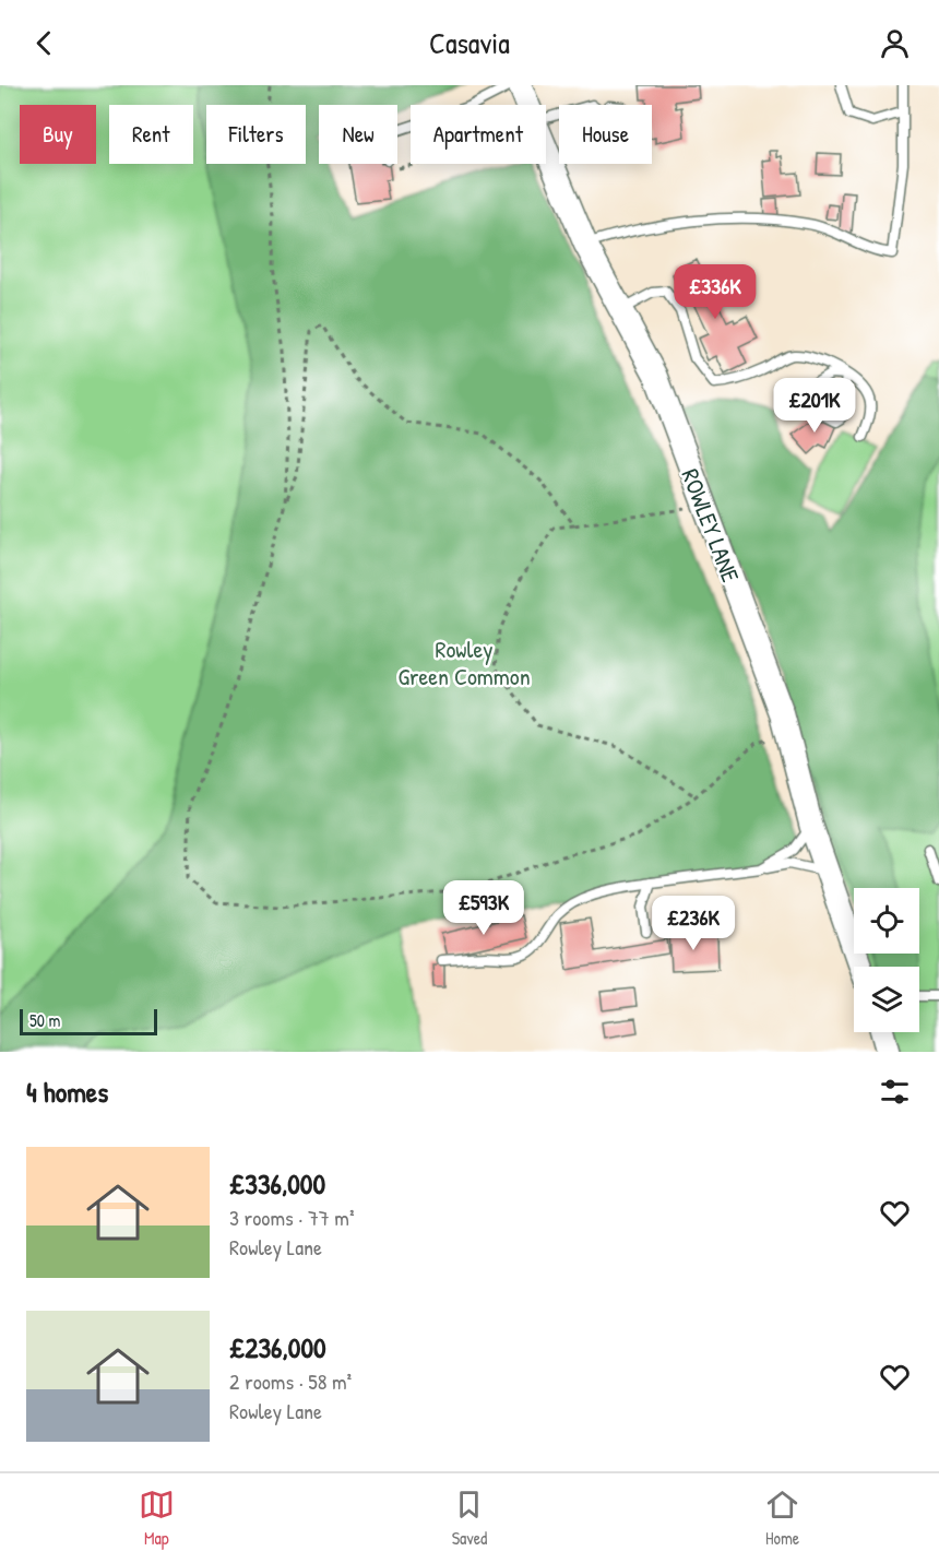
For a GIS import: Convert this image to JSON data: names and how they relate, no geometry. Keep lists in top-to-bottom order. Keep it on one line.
{"streets":{"street":["ROWLEY LANE"]},"parks":["Rowley Green Common"],"scale_bar":"50 m","page":{"header":"Casavia","chip":["Buy","Rent","Filters","New","Apartment","House"],"price":["£336K","£201K","£593K","£236K"],"scale":"50 m","heading":"4 homes","list":[{"name":"£336,000","note":"3 rooms · 77 m² · Rowley Lane"},{"name":"£236,000","note":"2 rooms · 58 m² · Rowley Lane"}],"tabs":["Map","Saved","Home"]}}
